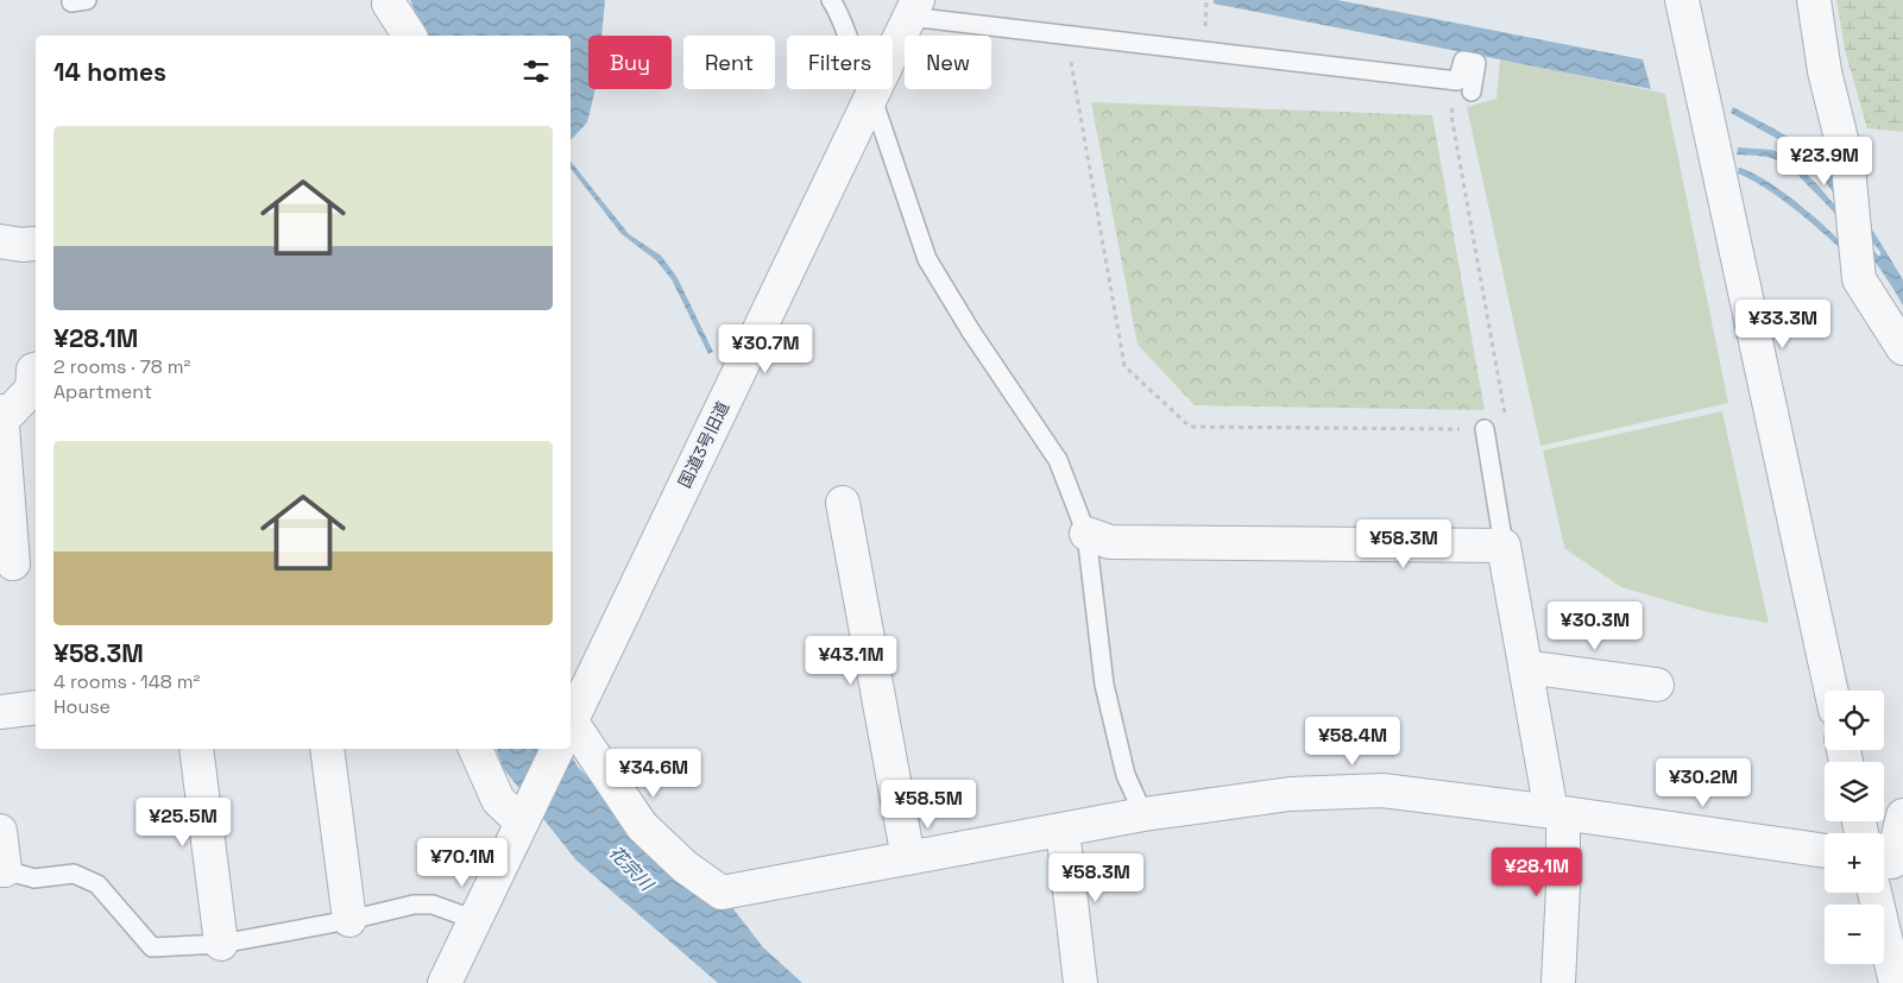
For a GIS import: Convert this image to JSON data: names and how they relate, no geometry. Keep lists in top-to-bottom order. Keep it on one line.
{"streets":{"street":["国道3号旧道"]},"water":["花宗川"],"page":{"chip":["Buy","Rent","Filters","New"],"heading":"14 homes","list":[{"name":"¥28.1M","note":"2 rooms · 78 m² · Apartment"},{"name":"¥58.3M","note":"4 rooms · 148 m² · House"}],"price":["¥23.9M","¥33.3M","¥30.7M","¥58.3M","¥30.3M","¥43.1M","¥58.4M","¥34.6M","¥30.2M","¥58.5M","¥25.5M","¥70.1M","¥28.1M","¥58.3M"],"map_buttons":["+","−"]}}
